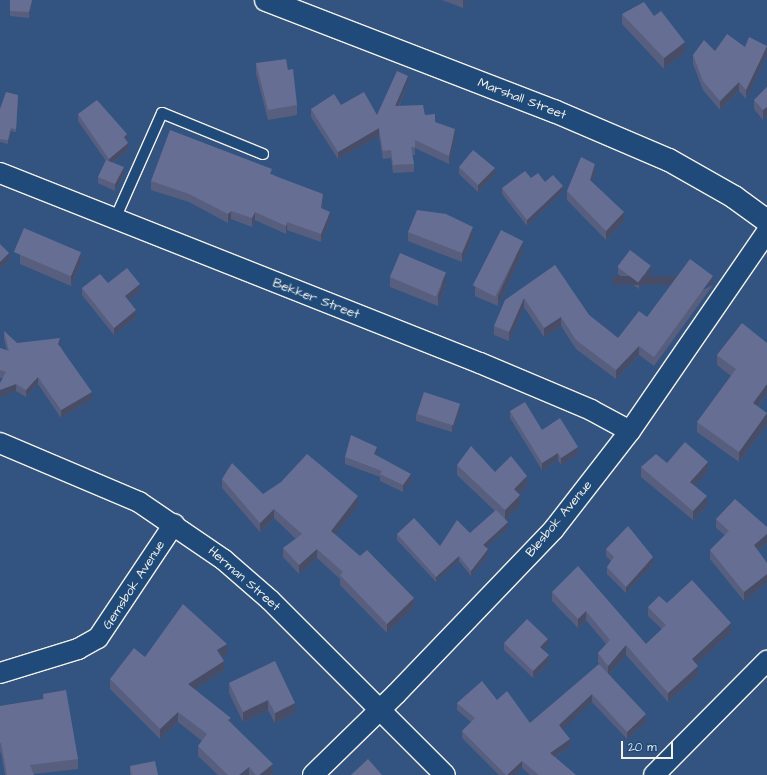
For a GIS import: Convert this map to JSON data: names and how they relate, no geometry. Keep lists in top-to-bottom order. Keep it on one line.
{"streets":{"street":["Marshall Street","Bekker Street","Blesbok Avenue","Herman Street","Gemsbok Avenue"]},"crossings":[["Bekker Street","Blesbok Avenue"],["Blesbok Avenue","Herman Street"],["Herman Street","Gemsbok Avenue"]],"scale_bar":"20 m"}
